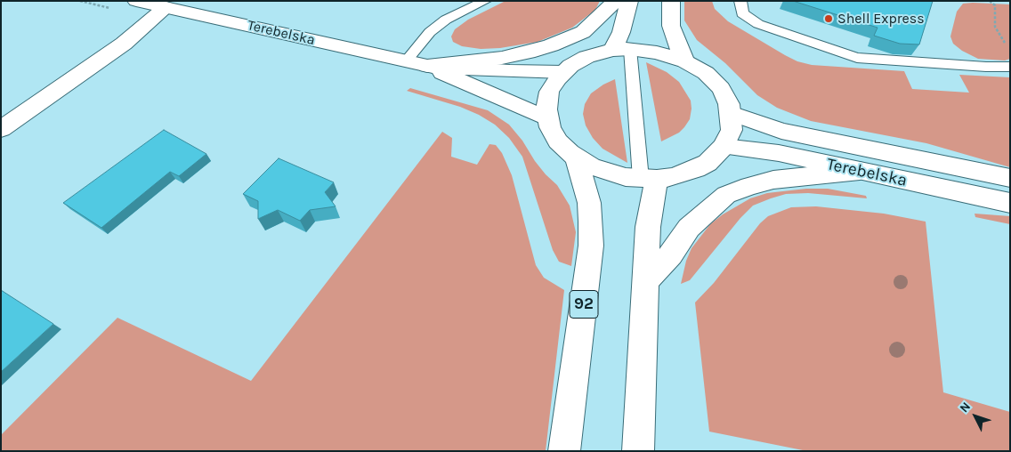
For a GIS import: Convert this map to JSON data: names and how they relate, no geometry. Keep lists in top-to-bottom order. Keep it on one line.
{"streets":{"main road":["Terebelska","92"]},"places":["Shell Express"],"north":"top left"}
